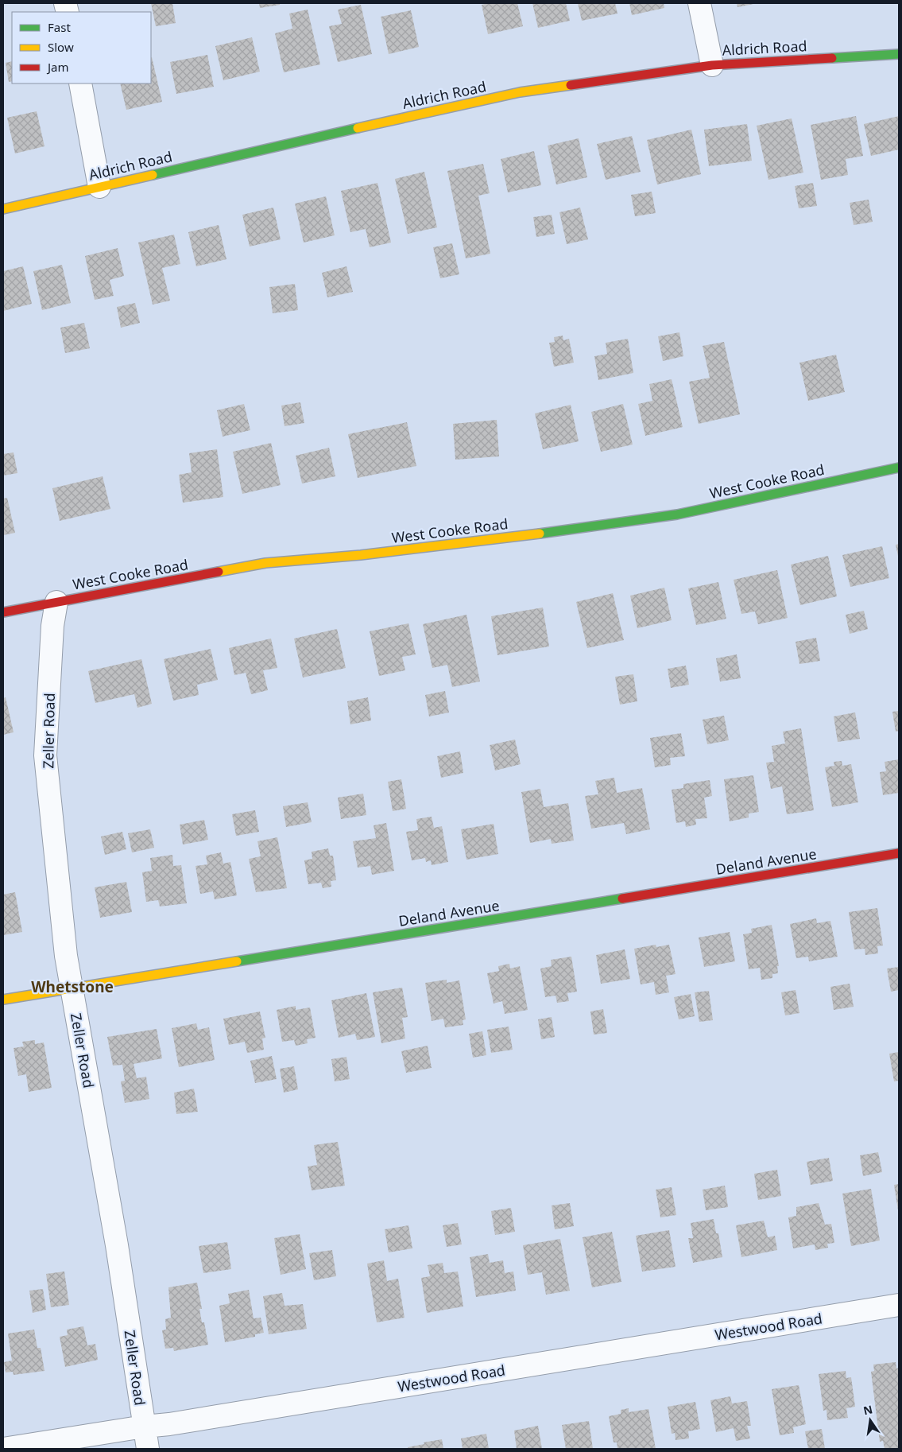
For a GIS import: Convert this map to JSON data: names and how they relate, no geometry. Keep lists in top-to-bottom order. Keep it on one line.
{"streets":{"street":["Aldrich Road","West Cooke Road","Zeller Road","Deland Avenue","Westwood Road"]},"crossings":[["West Cooke Road","Zeller Road"],["Zeller Road","Deland Avenue"],["Zeller Road","Westwood Road"]],"districts":["Whetstone"],"legend":["Fast","Slow","Jam"],"north":"top"}
